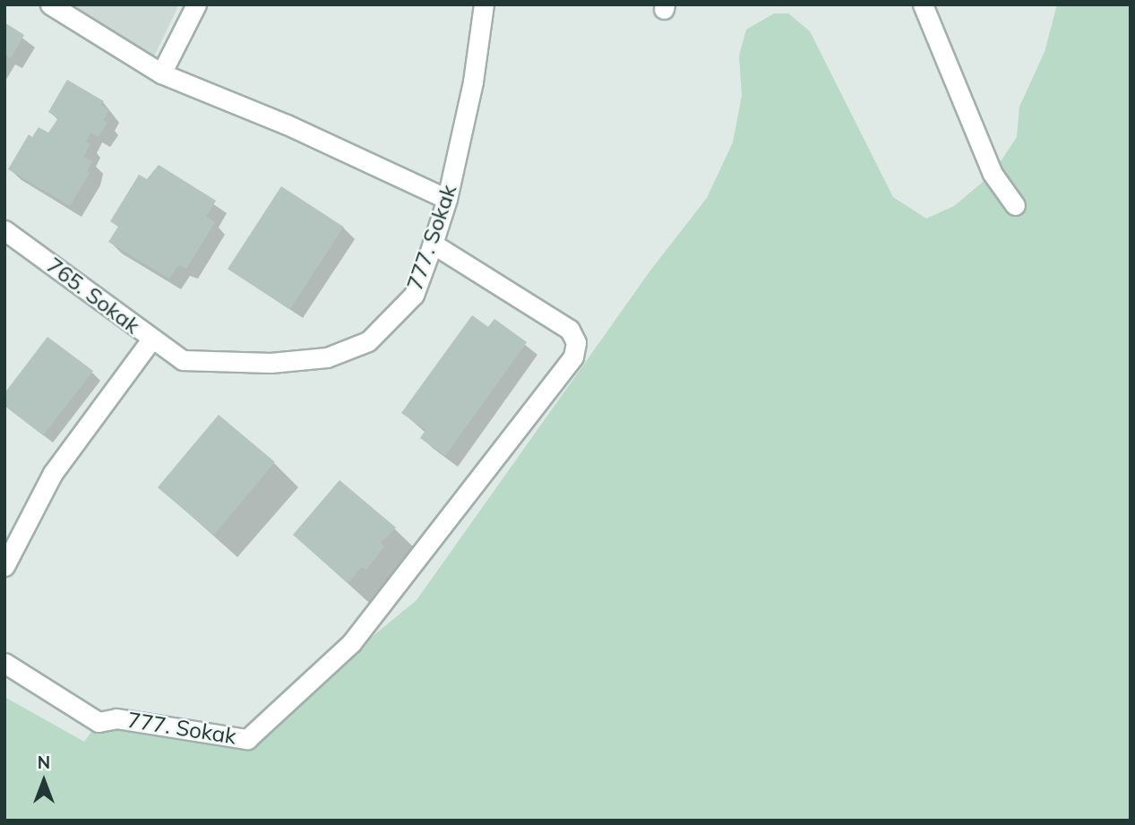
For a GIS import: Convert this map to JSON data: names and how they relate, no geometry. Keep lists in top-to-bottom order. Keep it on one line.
{"streets":{"street":["777. Sokak","765. Sokak"]},"crossings":[["777. Sokak","765. Sokak"]],"north":"top"}
